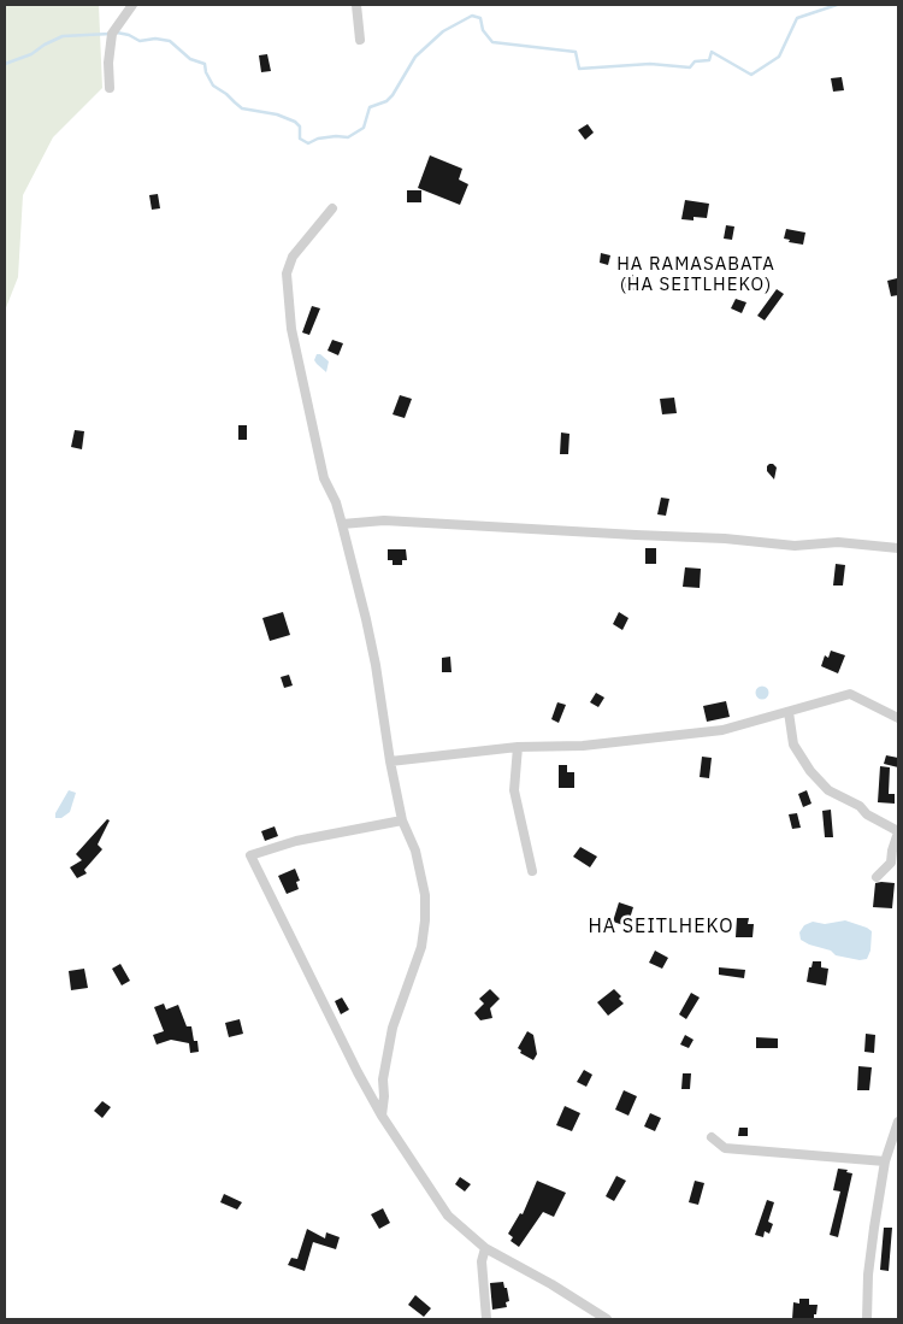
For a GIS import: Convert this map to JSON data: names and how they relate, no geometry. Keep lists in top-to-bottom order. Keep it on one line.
{"districts":["HA RAMASABATA (HA SEITLHEKO)","HA SEITLHEKO"]}
